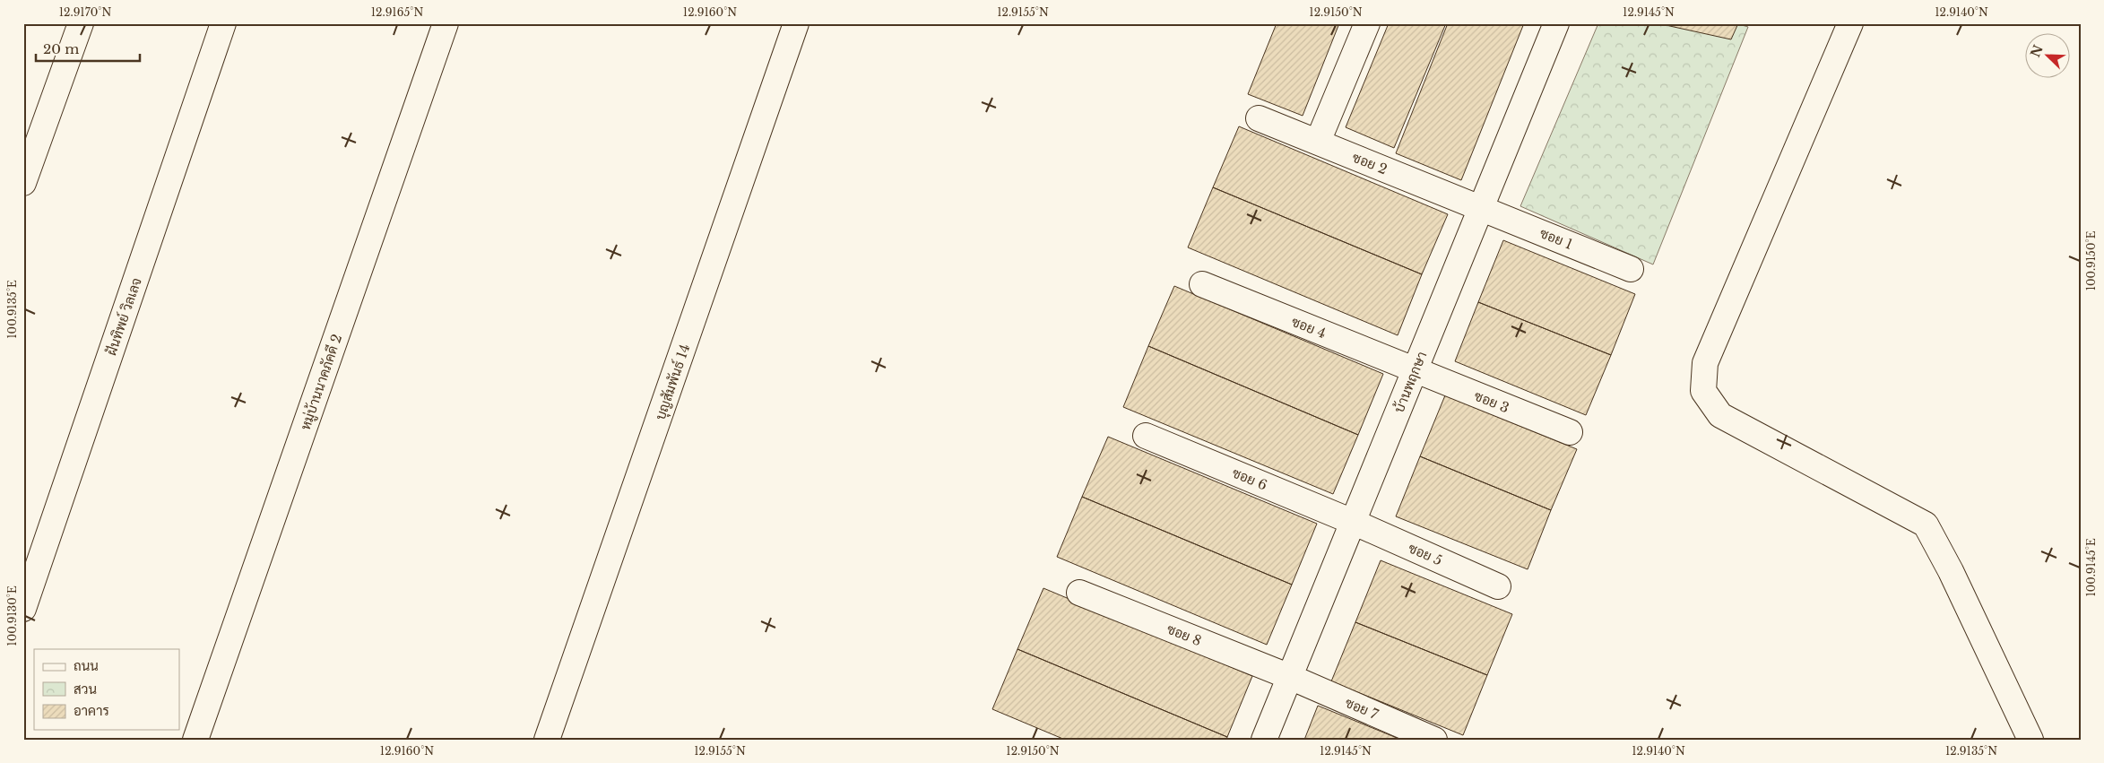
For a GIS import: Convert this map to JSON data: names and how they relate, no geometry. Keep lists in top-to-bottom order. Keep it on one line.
{"streets":{"street":["ซอย 2","ซอย 1","ฝันทิพย์ วิลเลจ","ซอย 4","หมู่บ้านนาคภัคดี 2","บุญสัมพันธ์ 14","บ้านพฤกษา","ซอย 3","ซอย 6","ซอย 5","ซอย 8","ซอย 7"]},"crossings":[["ซอย 2","ซอย 1"],["ซอย 2","บ้านพฤกษา"],["ซอย 1","บ้านพฤกษา"],["ซอย 4","บ้านพฤกษา"],["ซอย 4","ซอย 3"],["บ้านพฤกษา","ซอย 3"],["บ้านพฤกษา","ซอย 6"],["บ้านพฤกษา","ซอย 5"],["บ้านพฤกษา","ซอย 8"],["บ้านพฤกษา","ซอย 7"],["ซอย 6","ซอย 5"],["ซอย 8","ซอย 7"]],"legend":["ถนน","สวน","อาคาร"],"scale_bar":"20 m","north":"top left","coordinates":["12.9170°N","12.9165°N","12.9160°N","12.9155°N","12.9150°N","12.9145°N","12.9140°N","100.9150°E","100.9135°E","100.9145°E","100.9130°E","12.9135°N"]}
